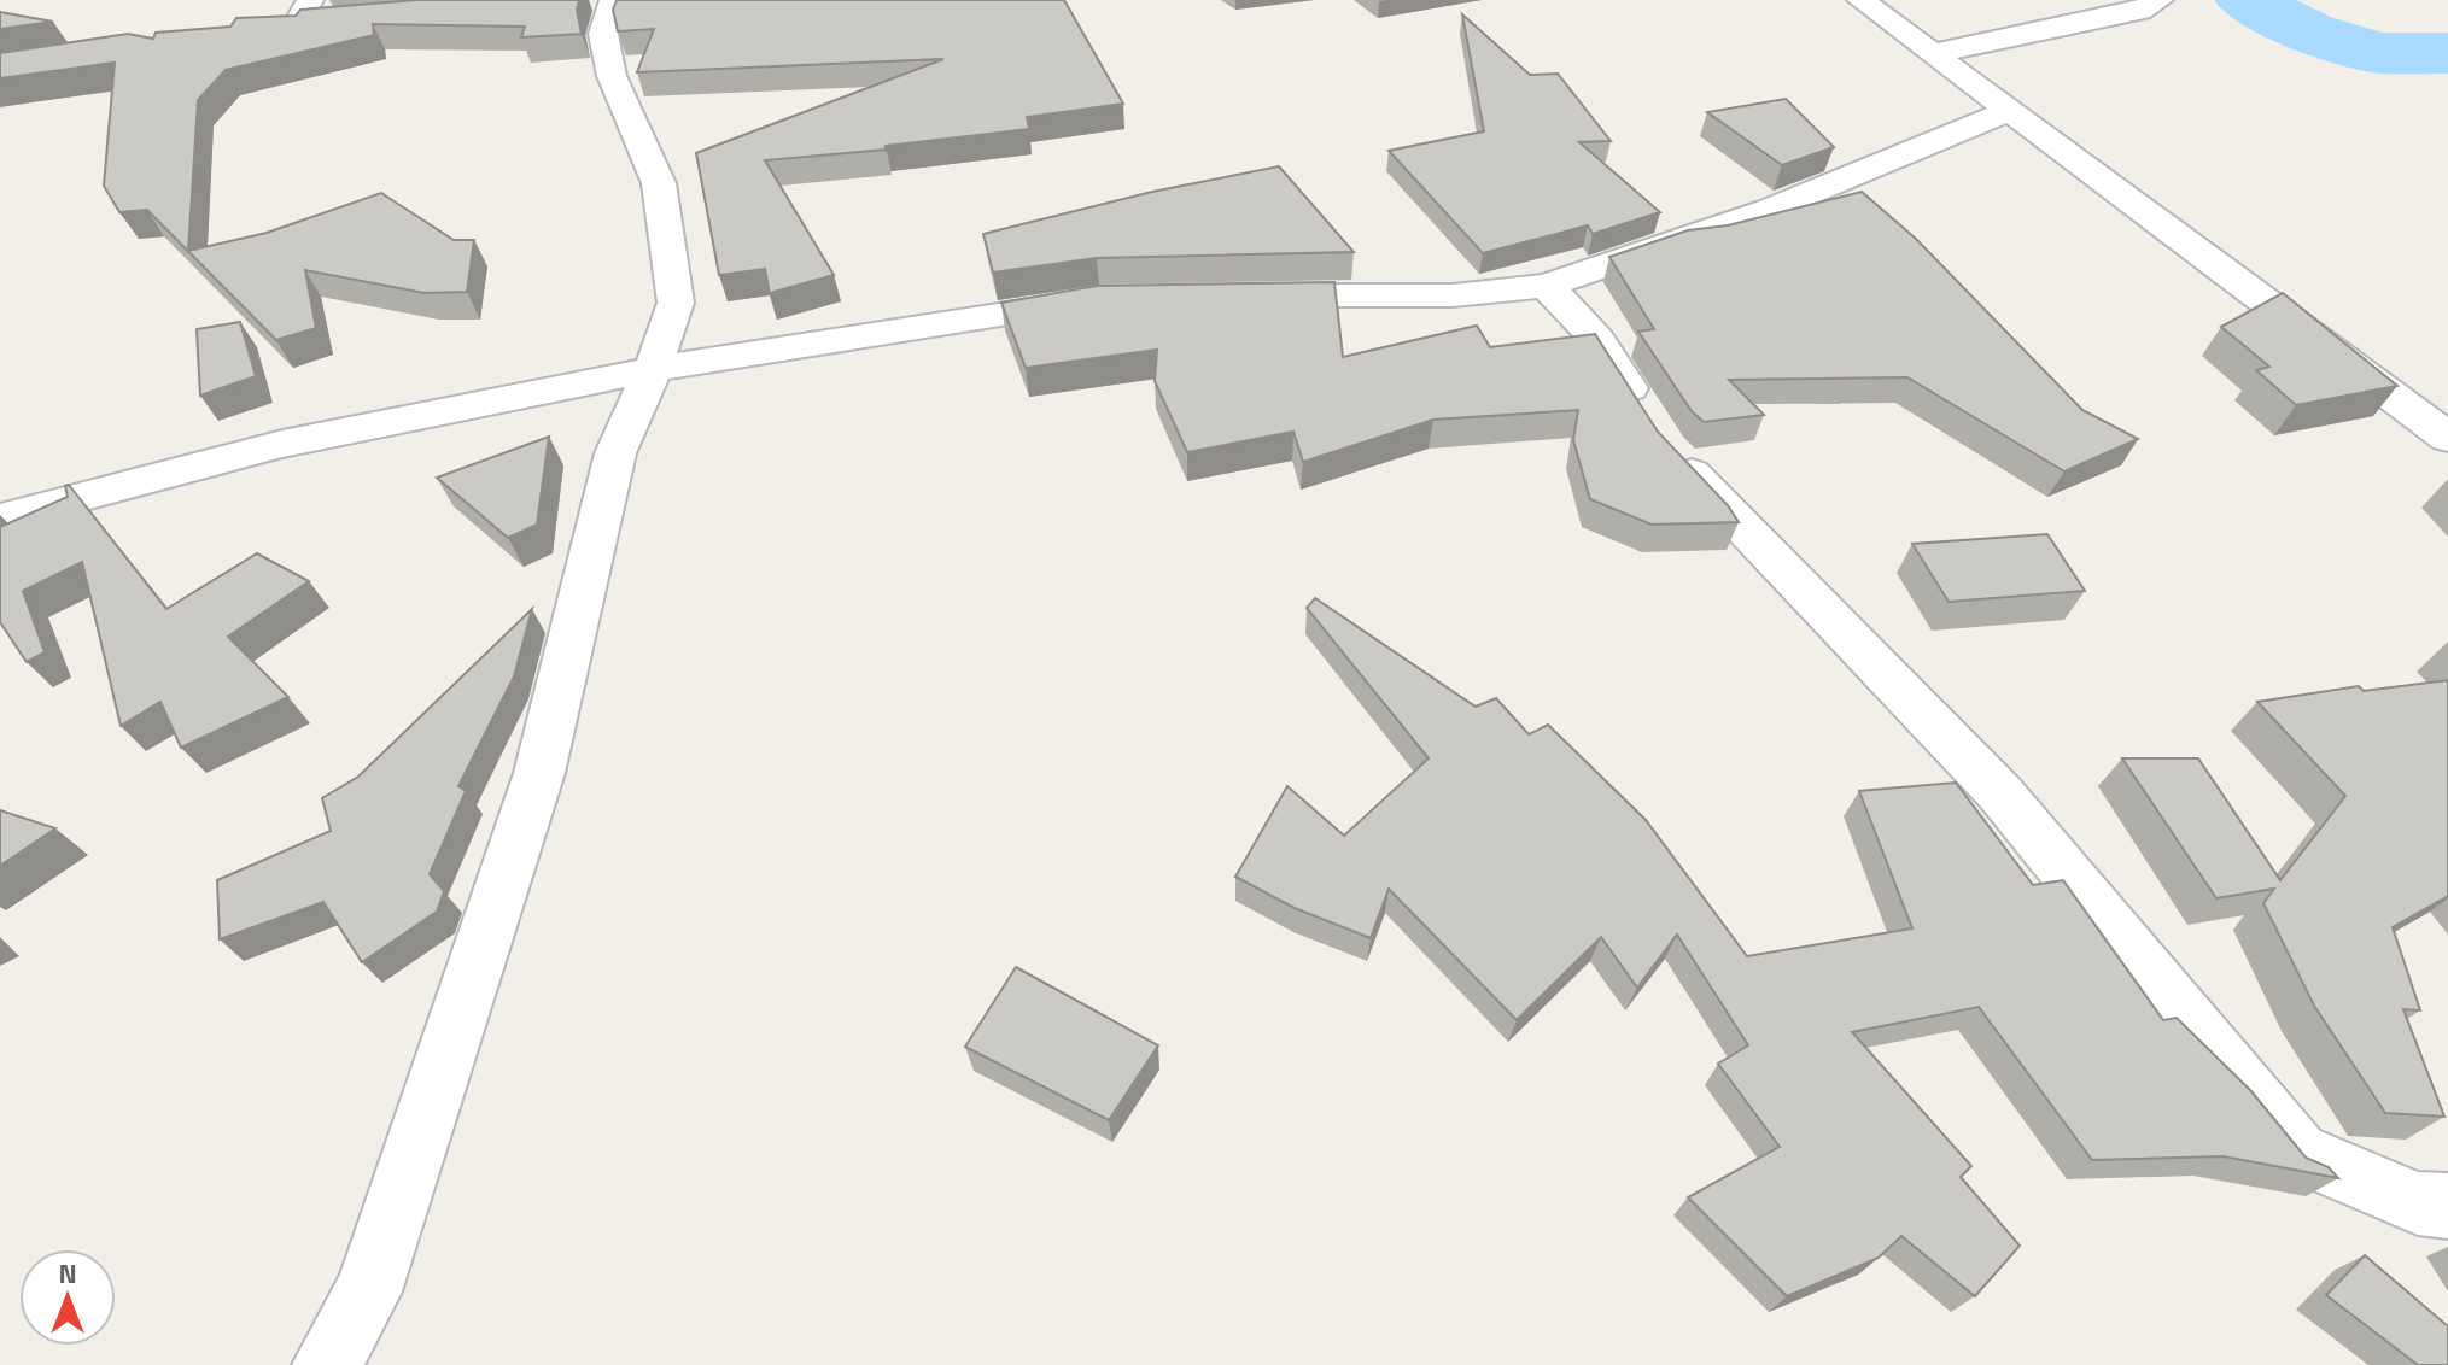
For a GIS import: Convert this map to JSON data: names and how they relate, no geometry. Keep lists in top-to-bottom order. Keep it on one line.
{"north":"top"}
